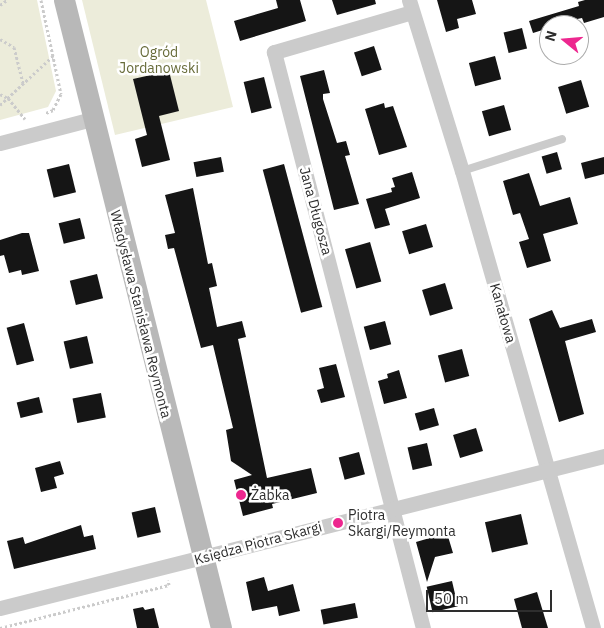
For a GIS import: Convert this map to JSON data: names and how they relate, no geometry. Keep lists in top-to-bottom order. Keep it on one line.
{"streets":{"main road":["Władysława Stanisława Reymonta"],"street":["Jana Długosza","Kanałowa","Księdza Piotra Skargi"]},"crossings":[["Jana Długosza","Kanałowa"],["Jana Długosza","Księdza Piotra Skargi"],["Kanałowa","Księdza Piotra Skargi"],["Władysława Stanisława Reymonta","Księdza Piotra Skargi"]],"parks":["Ogród Jordanowski"],"places":["Żabka","Piotra Skargi/Reymonta"],"scale_bar":"50 m","north":"left"}
